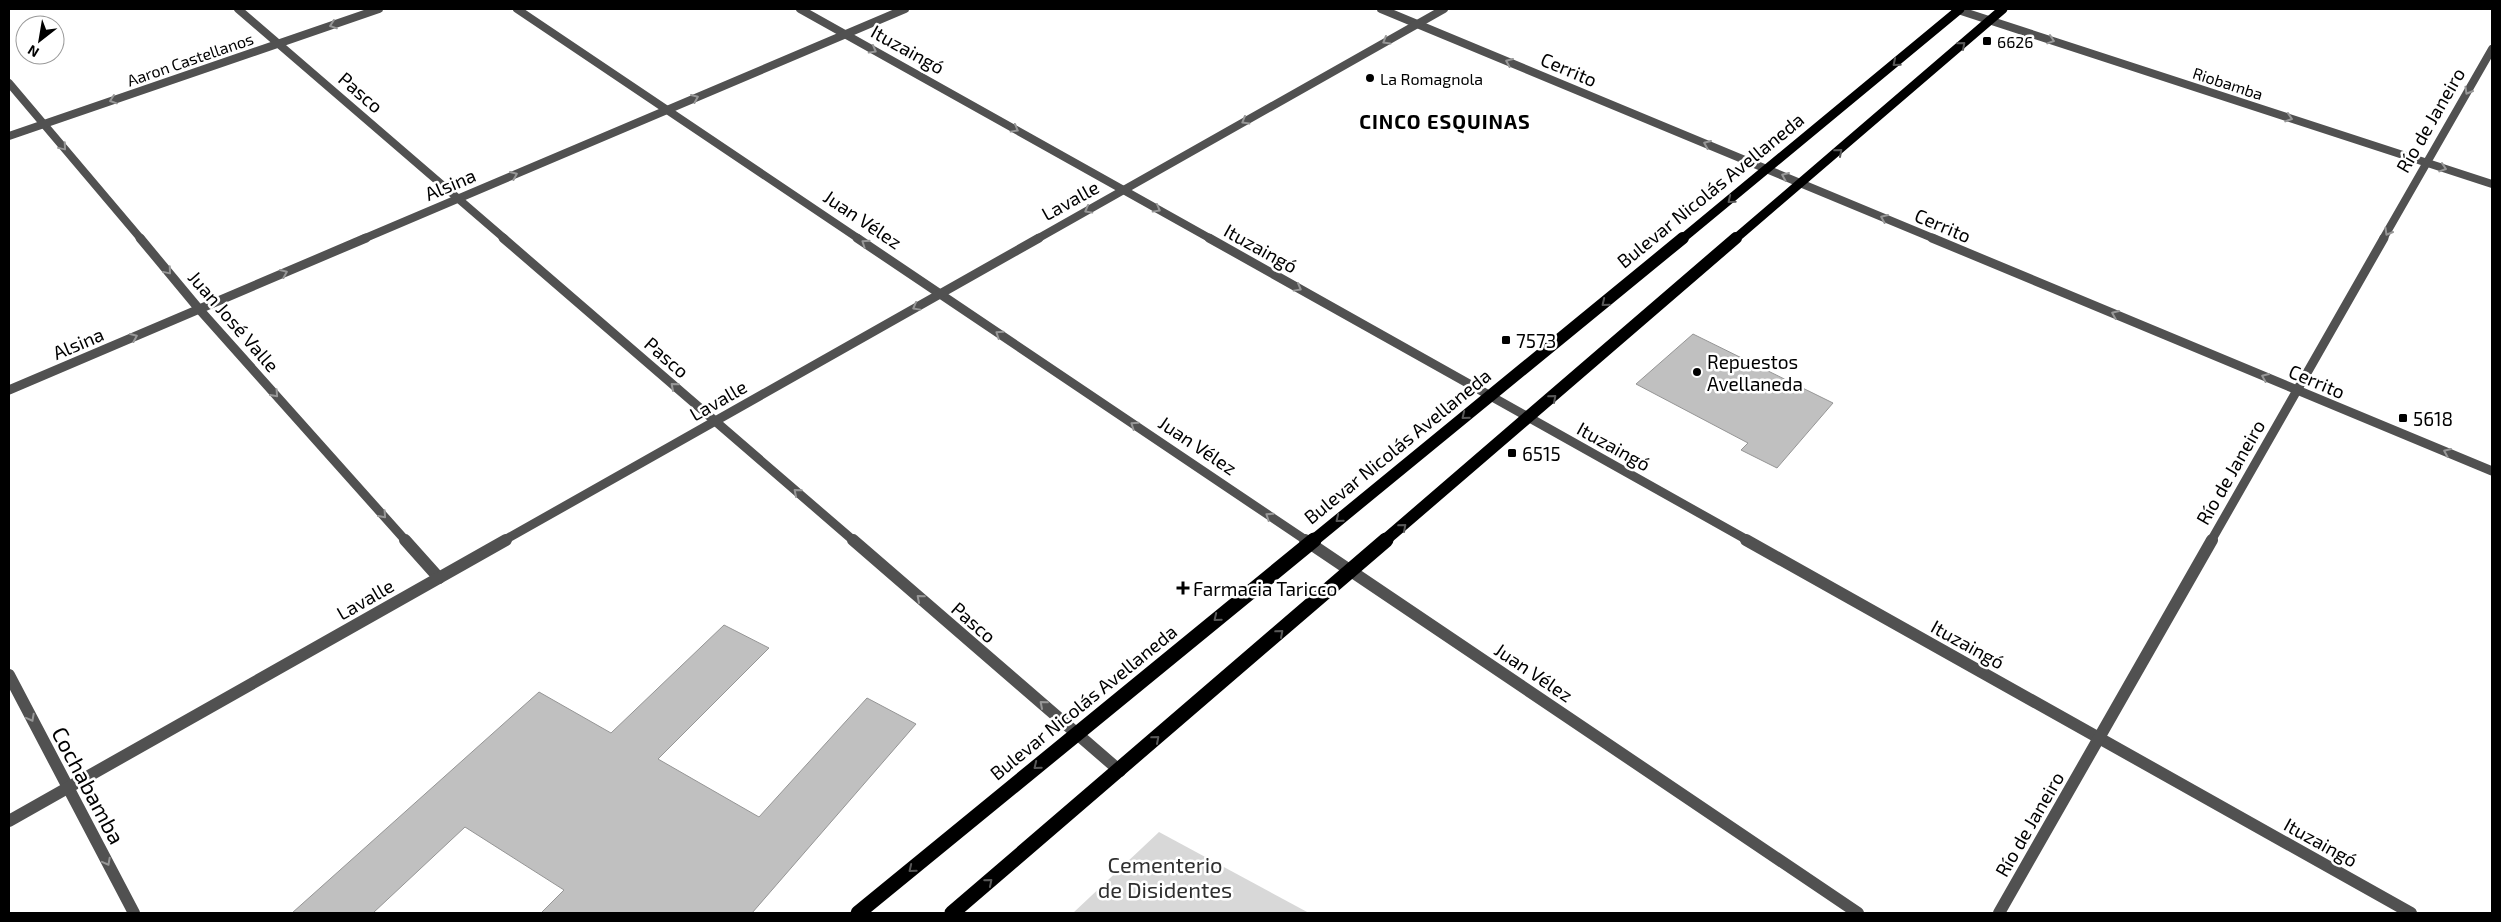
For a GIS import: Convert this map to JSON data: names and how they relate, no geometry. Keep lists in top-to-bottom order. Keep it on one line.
{"streets":{"main road":["Bulevar Nicolás Avellaneda"],"street":["Ituzaingó","Aaron Castellanos","Cerrito","Riobamba","Pasco","Río de Janeiro","Alsina","Lavalle","Juan Vélez","Juan José Valle","Cochabamba"]},"crossings":[["Ituzaingó","Río de Janeiro"],["Ituzaingó","Alsina"],["Ituzaingó","Bulevar Nicolás Avellaneda"],["Ituzaingó","Lavalle"],["Aaron Castellanos","Pasco"],["Aaron Castellanos","Juan José Valle"],["Cerrito","Río de Janeiro"],["Cerrito","Bulevar Nicolás Avellaneda"],["Cerrito","Lavalle"],["Riobamba","Río de Janeiro"],["Riobamba","Bulevar Nicolás Avellaneda"],["Pasco","Alsina"],["Pasco","Bulevar Nicolás Avellaneda"],["Pasco","Lavalle"],["Alsina","Juan Vélez"],["Alsina","Juan José Valle"],["Bulevar Nicolás Avellaneda","Juan Vélez"],["Lavalle","Juan Vélez"],["Lavalle","Juan José Valle"],["Lavalle","Cochabamba"]],"one_way":["Ituzaingó","Aaron Castellanos","Cerrito","Riobamba","Pasco","Río de Janeiro","Alsina","Lavalle","Juan Vélez","Juan José Valle","Cochabamba"],"districts":["CINCO ESQUINAS"],"parks":["Cementerio de Disidentes"],"places":{"transit":["6626","7573","5618","6515"],"other":["La Romagnola","Repuestos Avellaneda"],"health":["Farmacia Taricco"]},"north":"bottom left"}
